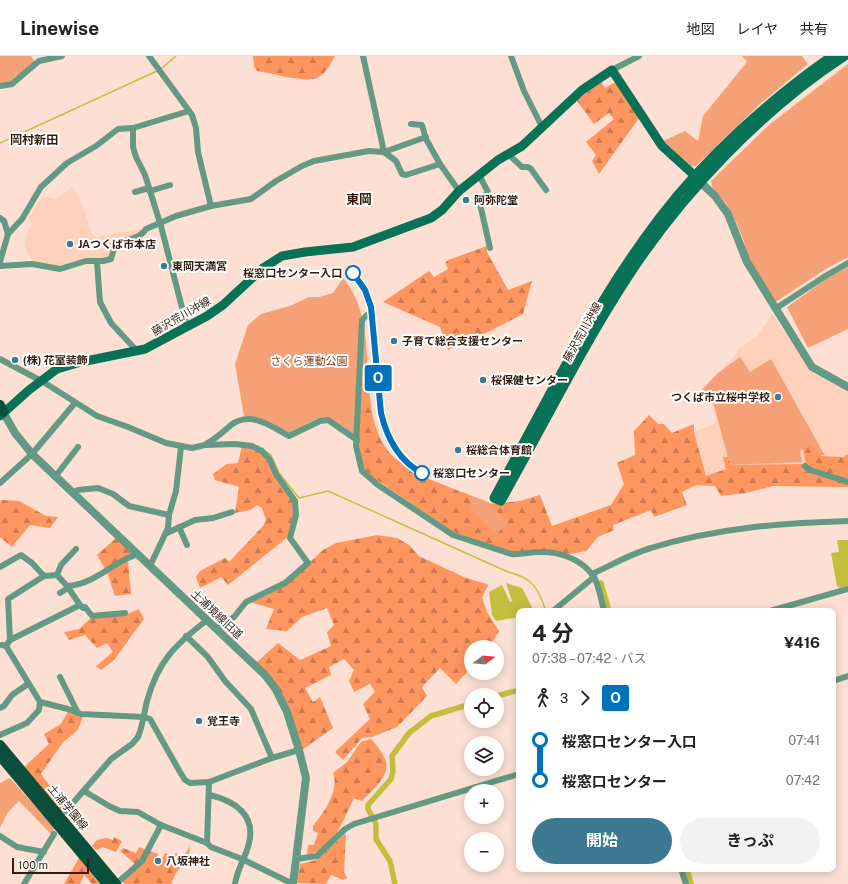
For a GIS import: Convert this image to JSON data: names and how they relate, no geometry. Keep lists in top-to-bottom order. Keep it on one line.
{"streets":{"main road":["藤沢荒川沖線","土浦学園線"],"street":["土浦境線旧道"]},"crossings":[["藤沢荒川沖線","土浦境線旧道"]],"districts":["岡村新田","東岡"],"parks":["さくら運動公園"],"places":["阿弥陀堂","JAつくば市本店","東岡天満宮","桜窓口センター入口","子育て総合支援センター","(株) 花室装飾","桜保健センター","つくば市立桜中学校","桜総合体育館","桜窓口センター","覚王寺","八坂神社"],"lines":["bus line O"],"scale_bar":"100 m","north":"right","page":{"header":"Linewise","nav":["地図","レイヤ","共有"],"on_map":"O","heading":["4 分","07:38 – 07:42 · バス","¥416"],"map_buttons":["+","−"],"legs":["3","O"],"list":[{"name":"桜窓口センター入口","value":"07:41"},{"name":"桜窓口センター","value":"07:42"}],"buttons":["開始","きっぷ"],"scale":"100 m"}}
